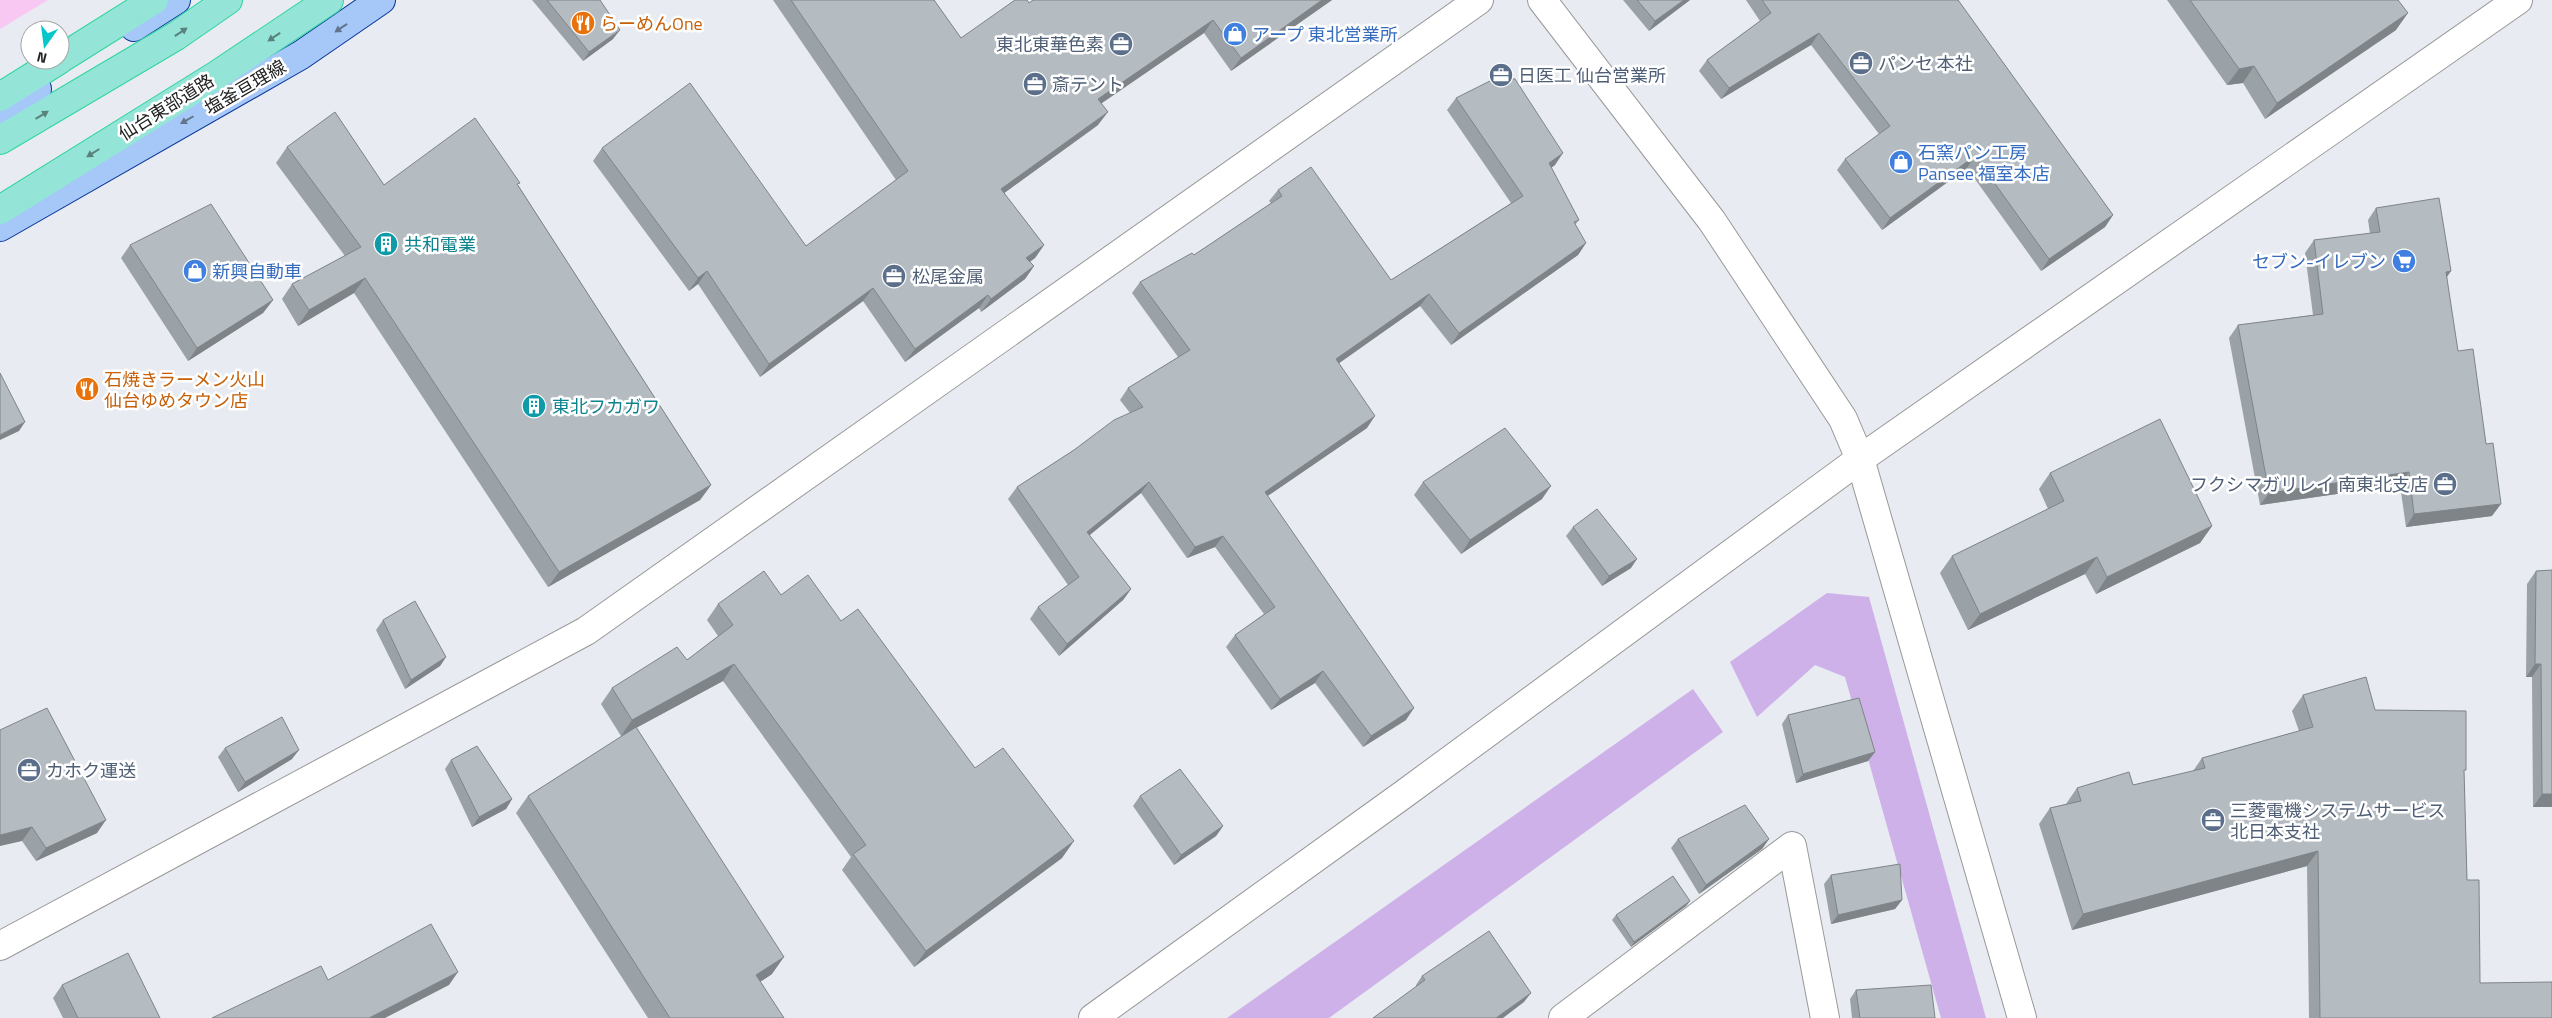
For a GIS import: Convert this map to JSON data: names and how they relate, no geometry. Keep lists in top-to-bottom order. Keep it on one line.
{"streets":{"highway":["仙台東部道路"],"main road":["塩釜亘理線"]},"places":{"restaurant":["らーめんOne","石焼きラーメン火山 仙台ゆめタウン店"],"shop":["アープ 東北営業所","石窯パン工房 Pansee 福室本店","新興自動車"],"office":["東北東華色素","パンセ 本社","日医工 仙台営業所","斎テント","松尾金属","フクシマガリレイ 南東北支店","カホク運送","三菱電機システムサービス 北日本支社"],"building":["共和電業","東北フカガワ"],"supermarket":["セブン-イレブン"]},"north":"bottom"}
